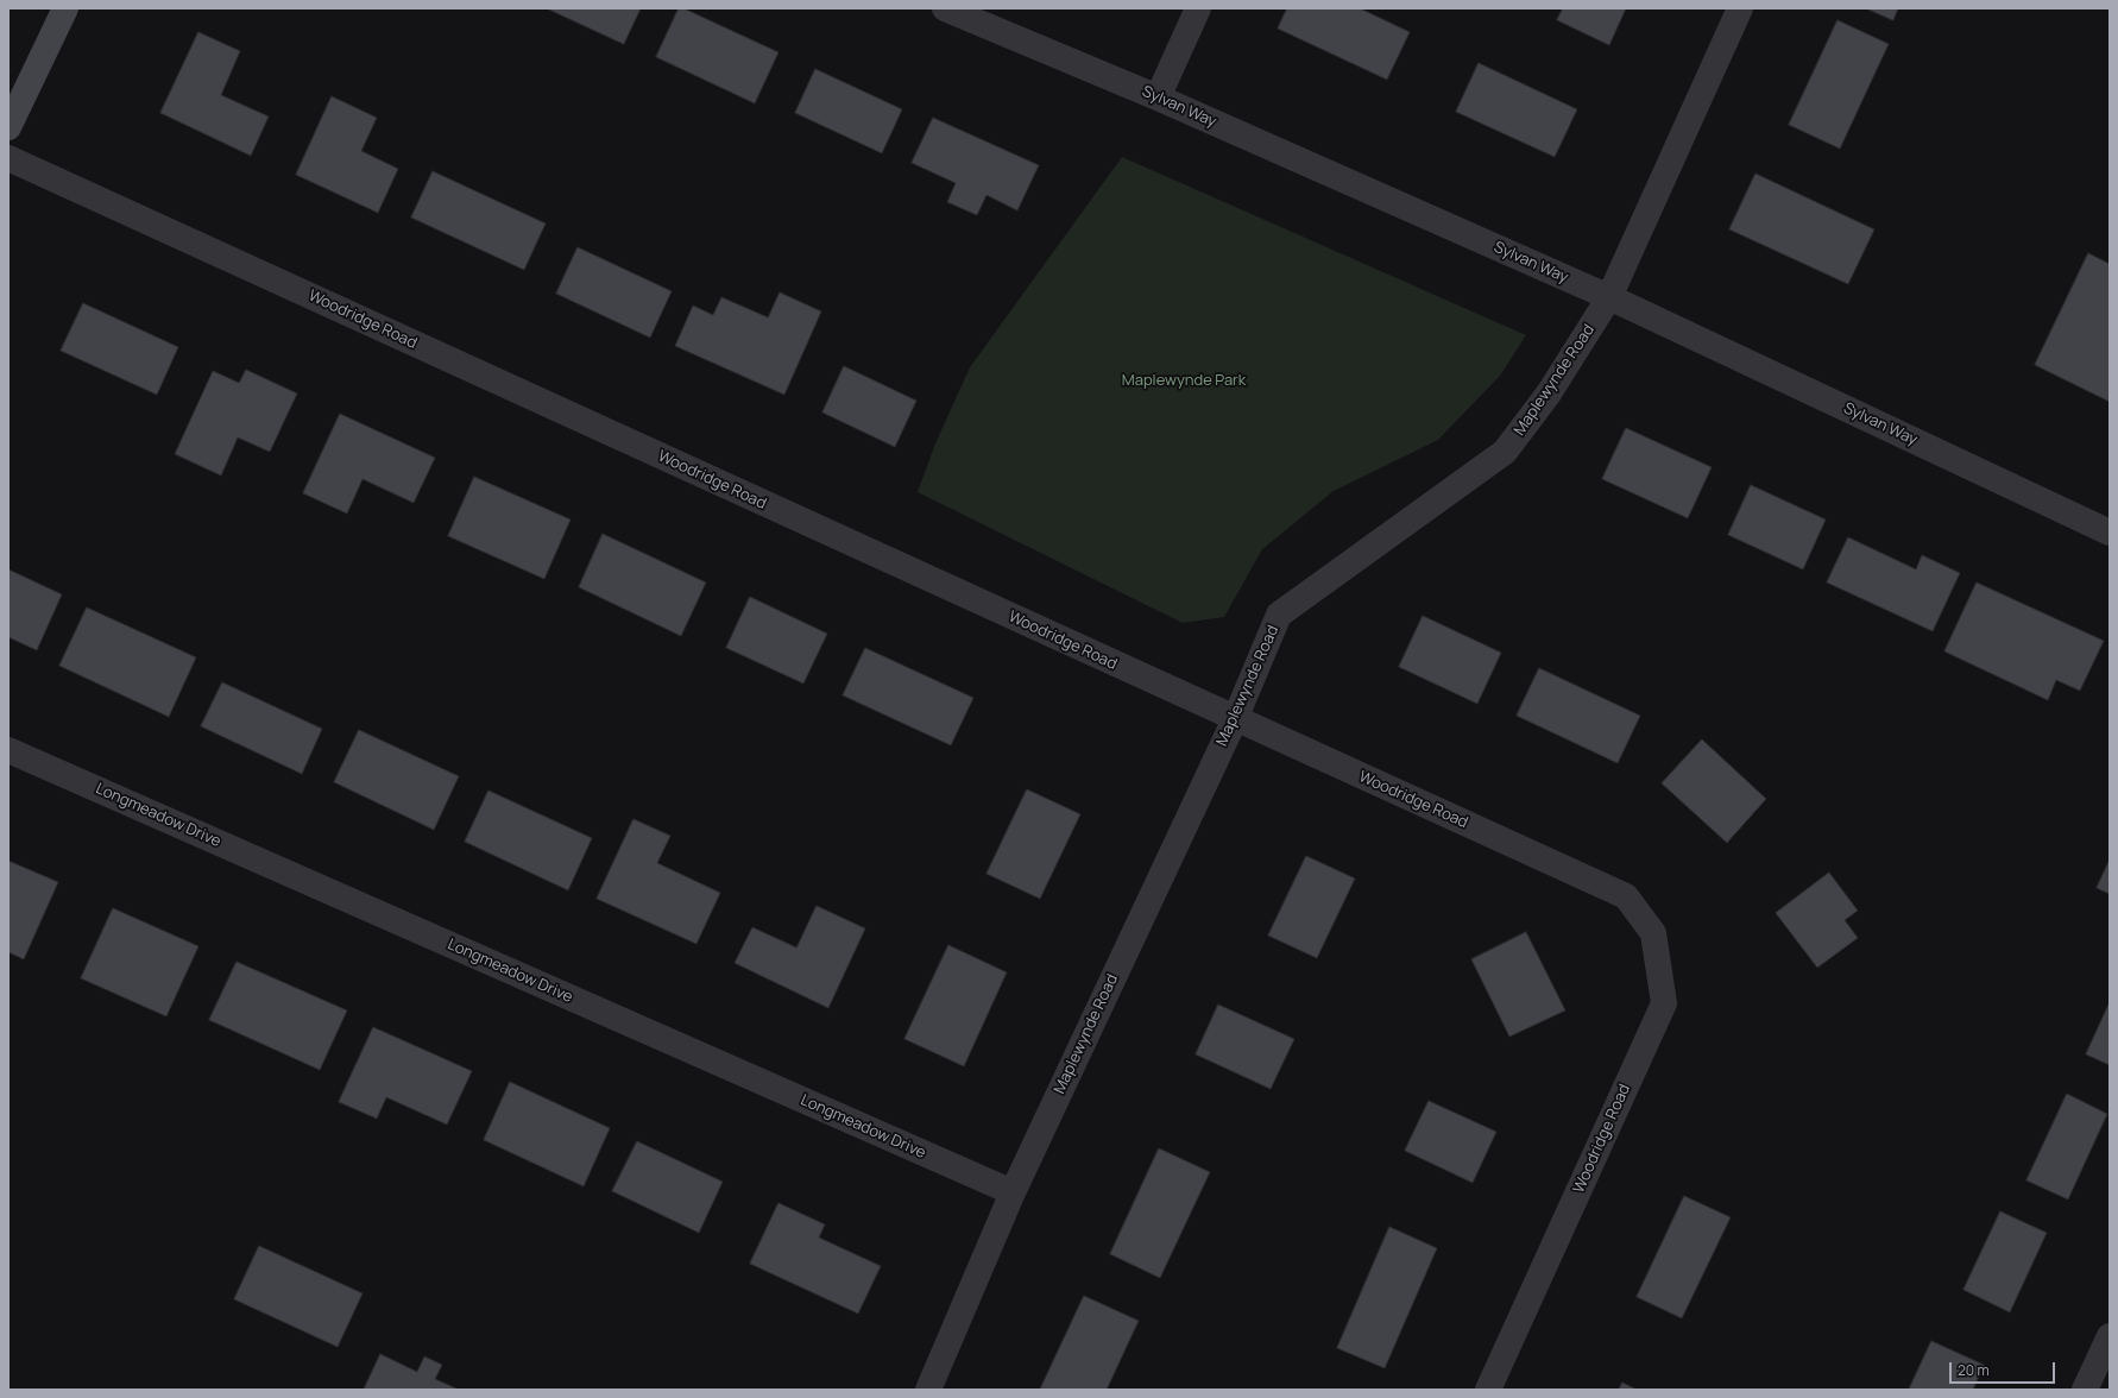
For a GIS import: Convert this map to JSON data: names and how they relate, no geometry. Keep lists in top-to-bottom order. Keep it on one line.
{"streets":{"street":["Sylvan Way","Woodridge Road","Maplewynde Road","Longmeadow Drive"]},"crossings":[["Sylvan Way","Maplewynde Road"],["Woodridge Road","Maplewynde Road"],["Maplewynde Road","Longmeadow Drive"]],"parks":["Maplewynde Park"],"scale_bar":"20 m"}
